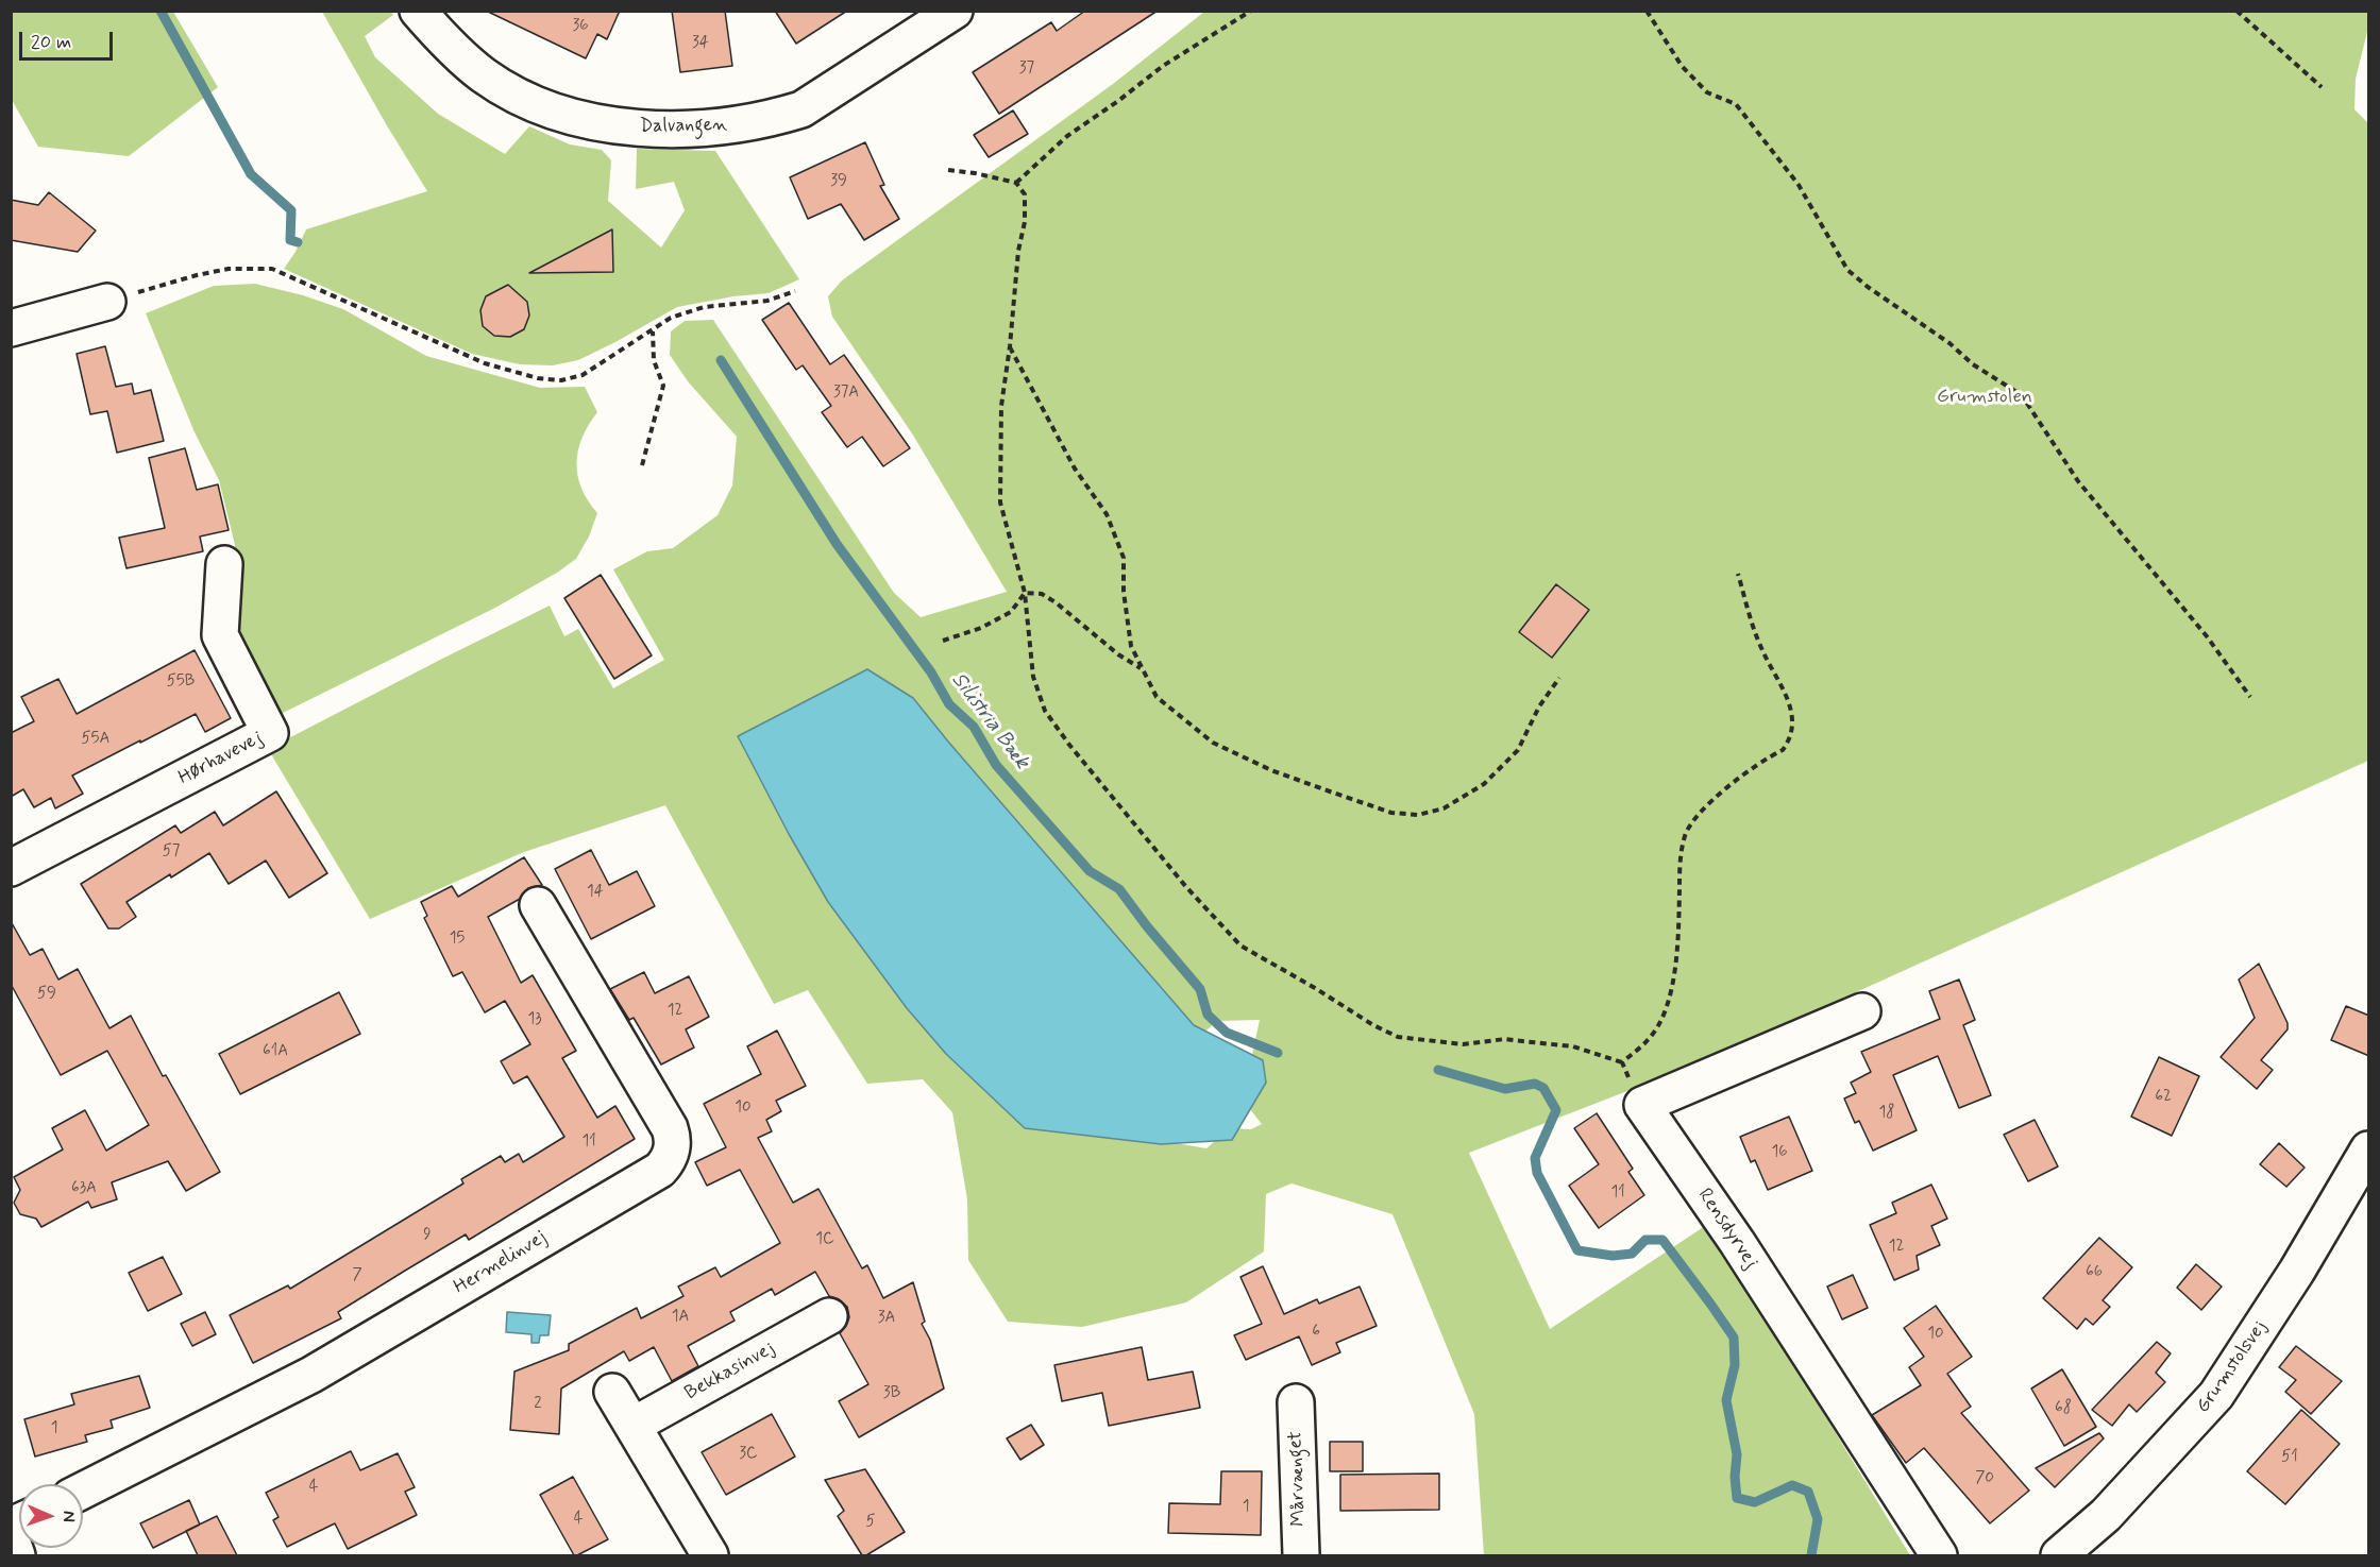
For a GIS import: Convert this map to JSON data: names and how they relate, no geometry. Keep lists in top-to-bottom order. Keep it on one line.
{"streets":{"street":["Dalvangen","Hørhavevej","Rensdyrvej","Hermelinvej","Grumstolsvej","Bekkasinvej","Mårvænget"]},"water":["Silistria Bæk"],"parks":["Grumstolen"],"house_numbers":["36","34","37","39","37A","55B","55A","57","14","15","59","12","13","61A","62","10","18","11","16","63A","11","9","1C","12","66","7","1A","3A","6","10","3B","2","68","1","3C","51","70","4","1","4","5"],"scale_bar":"20 m","north":"right"}
